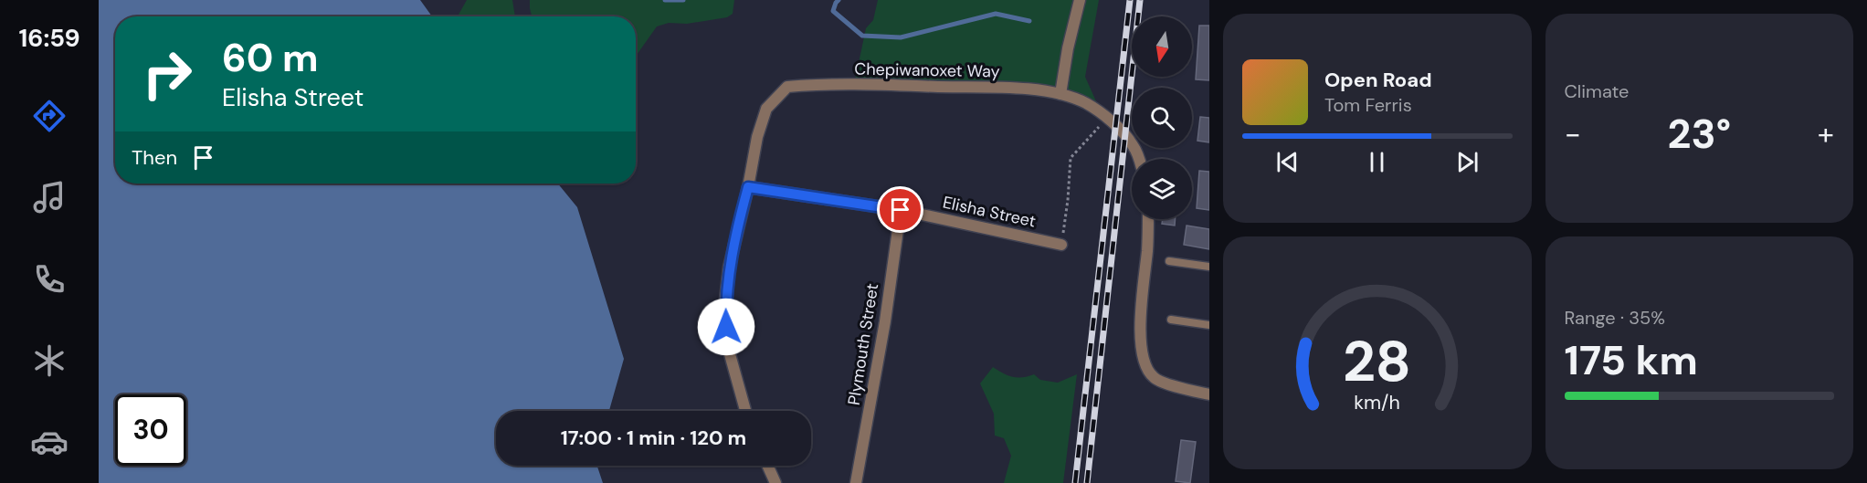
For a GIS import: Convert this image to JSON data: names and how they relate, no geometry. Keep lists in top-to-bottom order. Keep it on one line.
{"streets":{"street":["Chepiwanoxet Way","Elisha Street","Plymouth Street"]},"crossings":[["Chepiwanoxet Way","Elisha Street"],["Elisha Street","Plymouth Street"]],"north":"bottom","page":{"tabs":"16:59","tile":["Climate",["Range · 35%","175 km"]],"turn":["60 m","Elisha Street"],"song":["Open Road","Tom Ferris"],"heat":["−","23°","+"],"then":"Then","limit":"30","trip":"17:00 · 1 min · 120 m","gauge":["28","km/h"]}}
